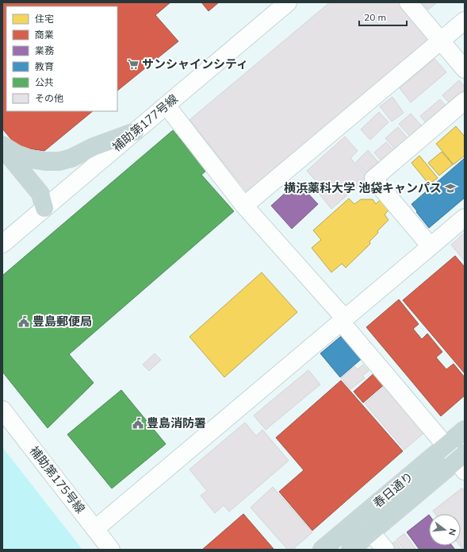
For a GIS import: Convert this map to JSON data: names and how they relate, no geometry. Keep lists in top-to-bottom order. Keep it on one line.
{"streets":{"highway":["春日通り"],"street":["補助第177号線","補助第175号線"]},"places":{"supermarket":["サンシャインシティ"],"school or university":["横浜薬科大学 池袋キャンパス"],"public building":["豊島郵便局","豊島消防署"]},"legend":["住宅","商業","業務","教育","公共","その他"],"scale_bar":"20 m","north":"right"}
